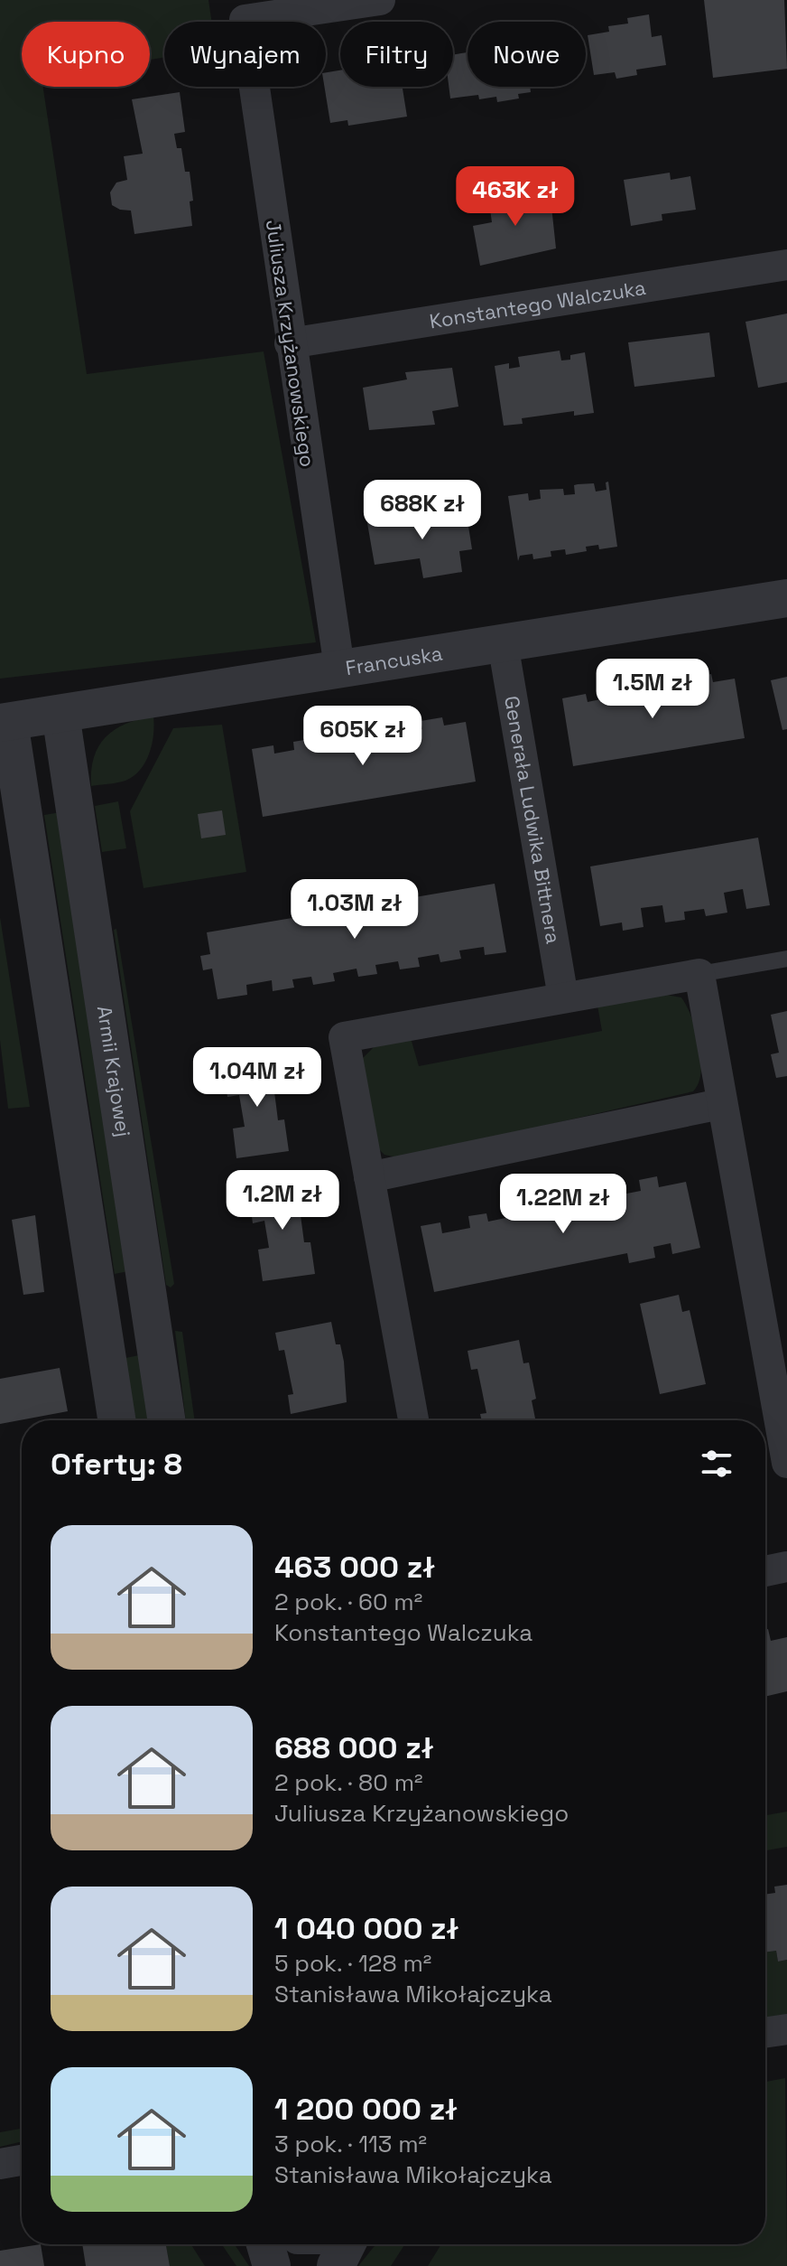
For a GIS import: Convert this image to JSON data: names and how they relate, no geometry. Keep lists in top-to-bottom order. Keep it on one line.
{"streets":{"street":["Konstantego Walczuka","Juliusza Krzyżanowskiego","Francuska","Generała Ludwika Bittnera","Armii Krajowej"]},"crossings":[["Konstantego Walczuka","Juliusza Krzyżanowskiego"],["Juliusza Krzyżanowskiego","Francuska"],["Francuska","Generała Ludwika Bittnera"],["Francuska","Armii Krajowej"]],"page":{"chip":["Kupno","Wynajem","Filtry","Nowe"],"price":["463K zł","688K zł","1.5M zł","605K zł","1.03M zł","1.04M zł","1.2M zł","1.22M zł"],"heading":"Oferty: 8","list":[{"name":"463 000 zł","note":"2 pok. · 60 m² · Konstantego Walczuka"},{"name":"688 000 zł","note":"2 pok. · 80 m² · Juliusza Krzyżanowskiego"},{"name":"1 040 000 zł","note":"5 pok. · 128 m² · Stanisława Mikołajczyka"},{"name":"1 200 000 zł","note":"3 pok. · 113 m² · Stanisława Mikołajczyka"}]}}
